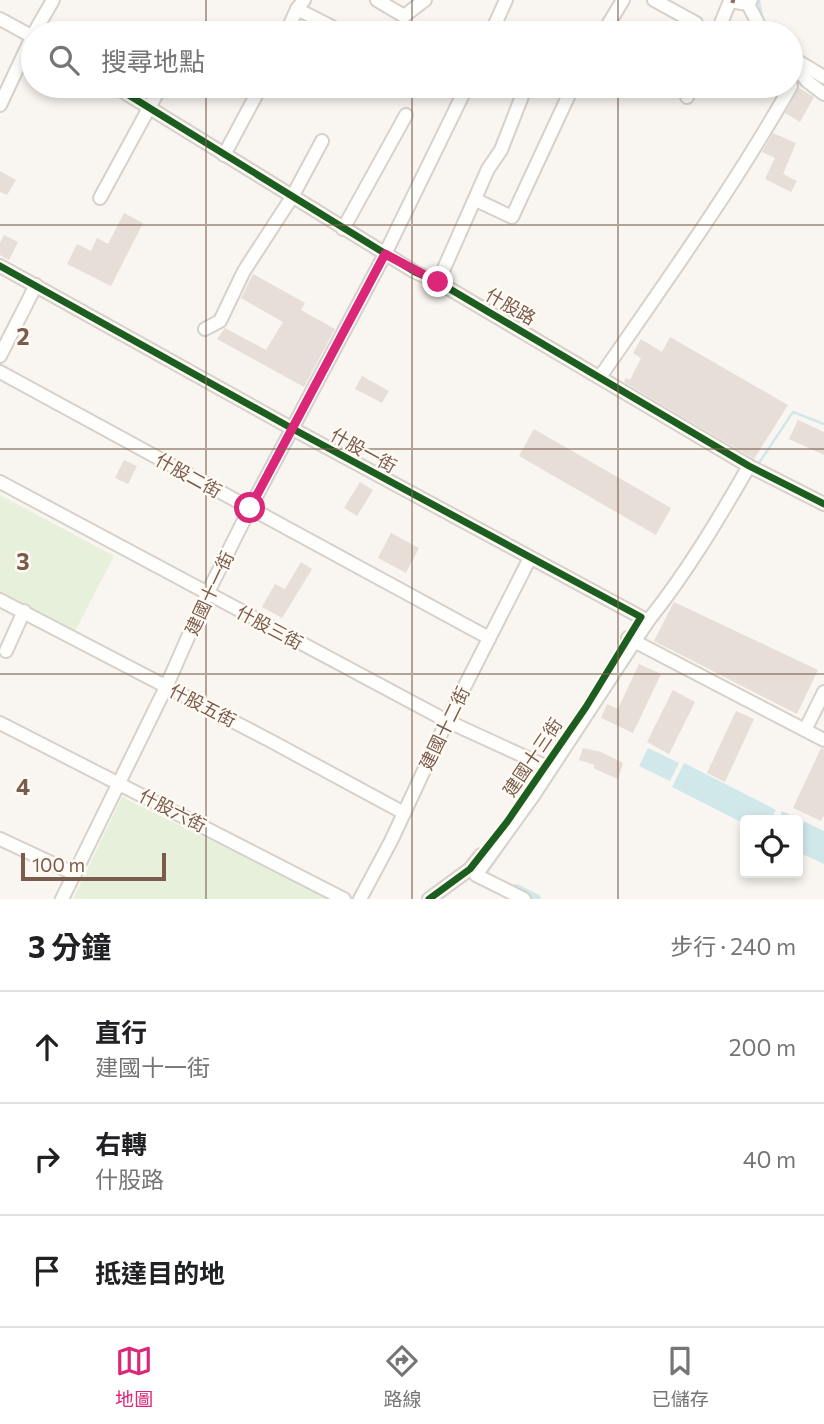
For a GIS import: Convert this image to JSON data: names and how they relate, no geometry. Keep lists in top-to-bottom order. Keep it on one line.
{"streets":{"street":["什股路","什股一街","什股二街","建國十一街","什股三街","什股五街","建國十二街","建國十三街","什股六街"]},"crossings":[["什股路","建國十一街"],["什股路","建國十三街"],["什股一街","建國十一街"],["什股一街","建國十二街"],["什股一街","建國十三街"],["什股二街","建國十一街"],["什股二街","建國十二街"],["建國十一街","什股三街"],["建國十一街","什股五街"],["建國十一街","什股六街"],["什股三街","建國十二街"],["什股三街","建國十三街"],["什股五街","建國十二街"]],"scale_bar":"100 m","page":{"search":"搜尋地點","scale":"100 m","heading":["3 分鐘","步行 · 240 m"],"list":[["直行","建國十一街","200 m"],["右轉","什股路","40 m"],"抵達目的地"],"nav":["地圖","路線","已儲存"]},"grid":{"rows":["2","3","4"]}}
